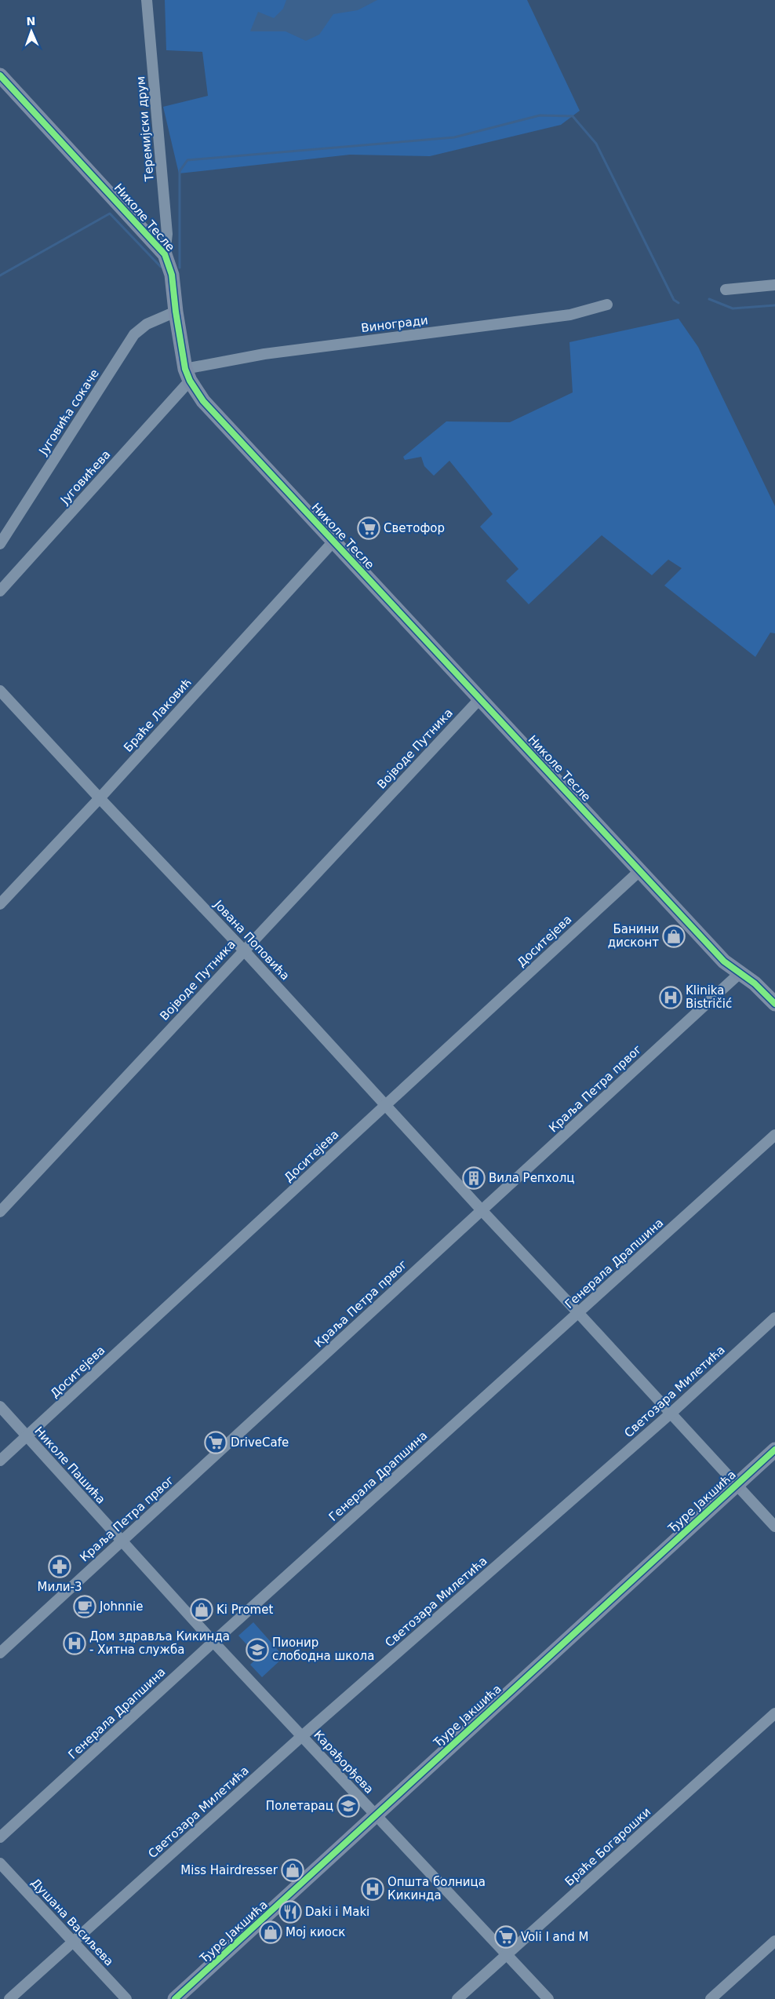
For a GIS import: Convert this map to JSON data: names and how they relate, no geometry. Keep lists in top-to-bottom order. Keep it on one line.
{"streets":{"main road":["Николе Тесле","Ђуре Јакшића"],"street":["Теремијски друм","Виногради","Југовића сокаче","Југовићева","Браће Лаковић","Војводе Путника","Јована Поповића","Доситејева","Краља Петра првог","Генерала Драпшина","Светозара Милетића","Николе Пашића","Карађорђева","Браће Богарошки","Душана Васиљева"]},"crossings":[["Теремијски друм","Николе Тесле"],["Николе Тесле","Виногради"],["Николе Тесле","Југовића сокаче"],["Николе Тесле","Југовићева"],["Николе Тесле","Браће Лаковић"],["Николе Тесле","Војводе Путника"],["Николе Тесле","Доситејева"],["Николе Тесле","Краља Петра првог"],["Виногради","Југовићева"],["Браће Лаковић","Јована Поповића"],["Војводе Путника","Јована Поповића"],["Јована Поповића","Доситејева"],["Јована Поповића","Краља Петра првог"],["Јована Поповића","Генерала Драпшина"],["Јована Поповића","Светозара Милетића"],["Јована Поповића","Ђуре Јакшића"],["Доситејева","Николе Пашића"],["Краља Петра првог","Николе Пашића"],["Краља Петра првог","Карађорђева"],["Генерала Драпшина","Карађорђева"],["Светозара Милетића","Карађорђева"],["Светозара Милетића","Душана Васиљева"],["Николе Пашића","Карађорђева"],["Ђуре Јакшића","Карађорђева"],["Карађорђева","Браће Богарошки"]],"places":{"supermarket":["Светофор","DriveCafe","Voli I and M"],"shop":["Банини дисконт","Ki Promet","Miss Hairdresser","Мој киоск"],"hospital":["Klinika Bistričić","Дом здравља Кикинда - Хитна служба","Општа болница Кикинда"],"building":["Вила Репхолц"],"pharmacy":["Мили-3"],"cafe":["Johnnie"],"school or university":["Пионир слободна школа","Полетарац"],"restaurant":["Daki i Maki"]},"north":"top"}
